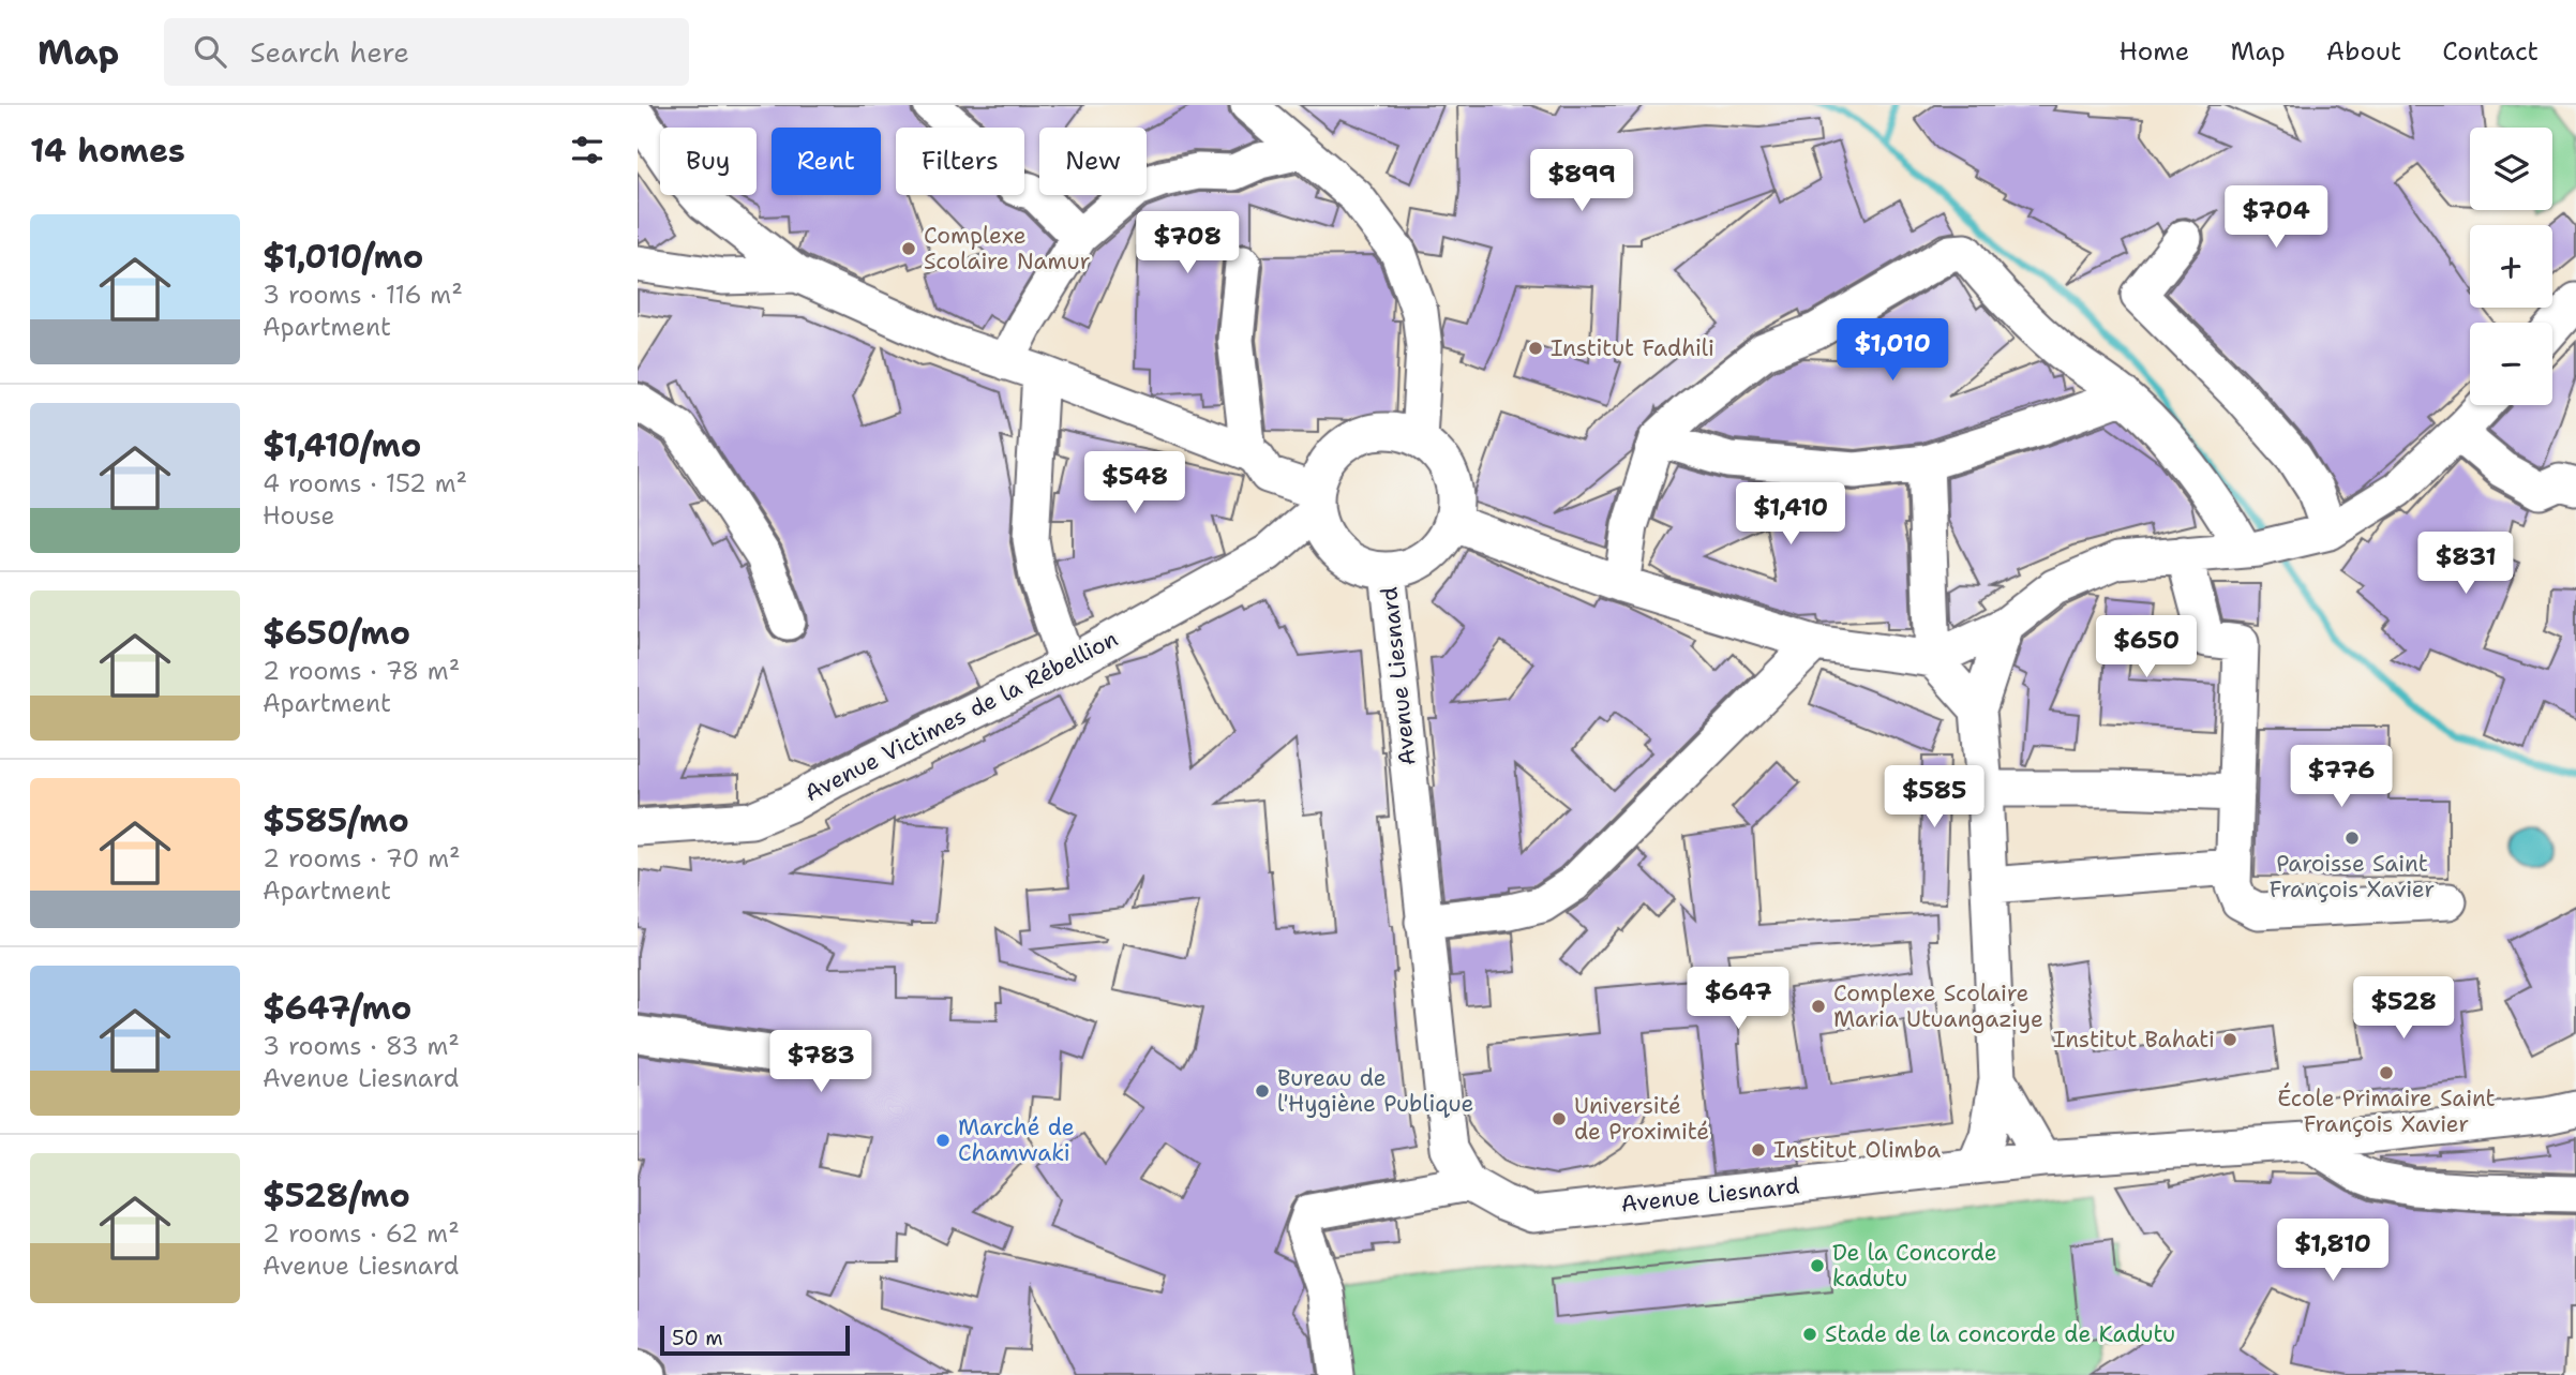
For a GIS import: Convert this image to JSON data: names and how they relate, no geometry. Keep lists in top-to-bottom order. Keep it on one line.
{"streets":{"street":["Avenue Liesnard","Avenue Victimes de la Rébellion"]},"crossings":[["Avenue Liesnard","Avenue Victimes de la Rébellion"]],"places":["Complexe Scolaire Namur","Institut Fadhili","Paroisse Saint François Xavier","Complexe Scolaire Maria Utuangaziye","Institut Bahati","École Primaire Saint François Xavier","Bureau de l'Hygiène Publique","Université de Proximité","Marché de Chamwaki","Institut Olimba","De la Concorde kadutu","Stade de la concorde de Kadutu"],"scale_bar":"50 m","page":{"header":"Map","search":"Search here","nav":["Home","Map","About","Contact"],"heading":"14 homes","map_buttons":["+","−"],"chip":["Buy","Rent","Filters","New"],"price":["$899","$704","$708","$1,010","$548","$1,410","$831","$650","$776","$585","$647","$528","$783","$1,810"],"list":[{"name":"$1,010/mo","note":"3 rooms · 116 m² · Apartment"},{"name":"$1,410/mo","note":"4 rooms · 152 m² · House"},{"name":"$650/mo","note":"2 rooms · 78 m² · Apartment"},{"name":"$585/mo","note":"2 rooms · 70 m² · Apartment"},{"name":"$647/mo","note":"3 rooms · 83 m² · Avenue Liesnard"},{"name":"$528/mo","note":"2 rooms · 62 m² · Avenue Liesnard"}],"scale":"50 m"}}
